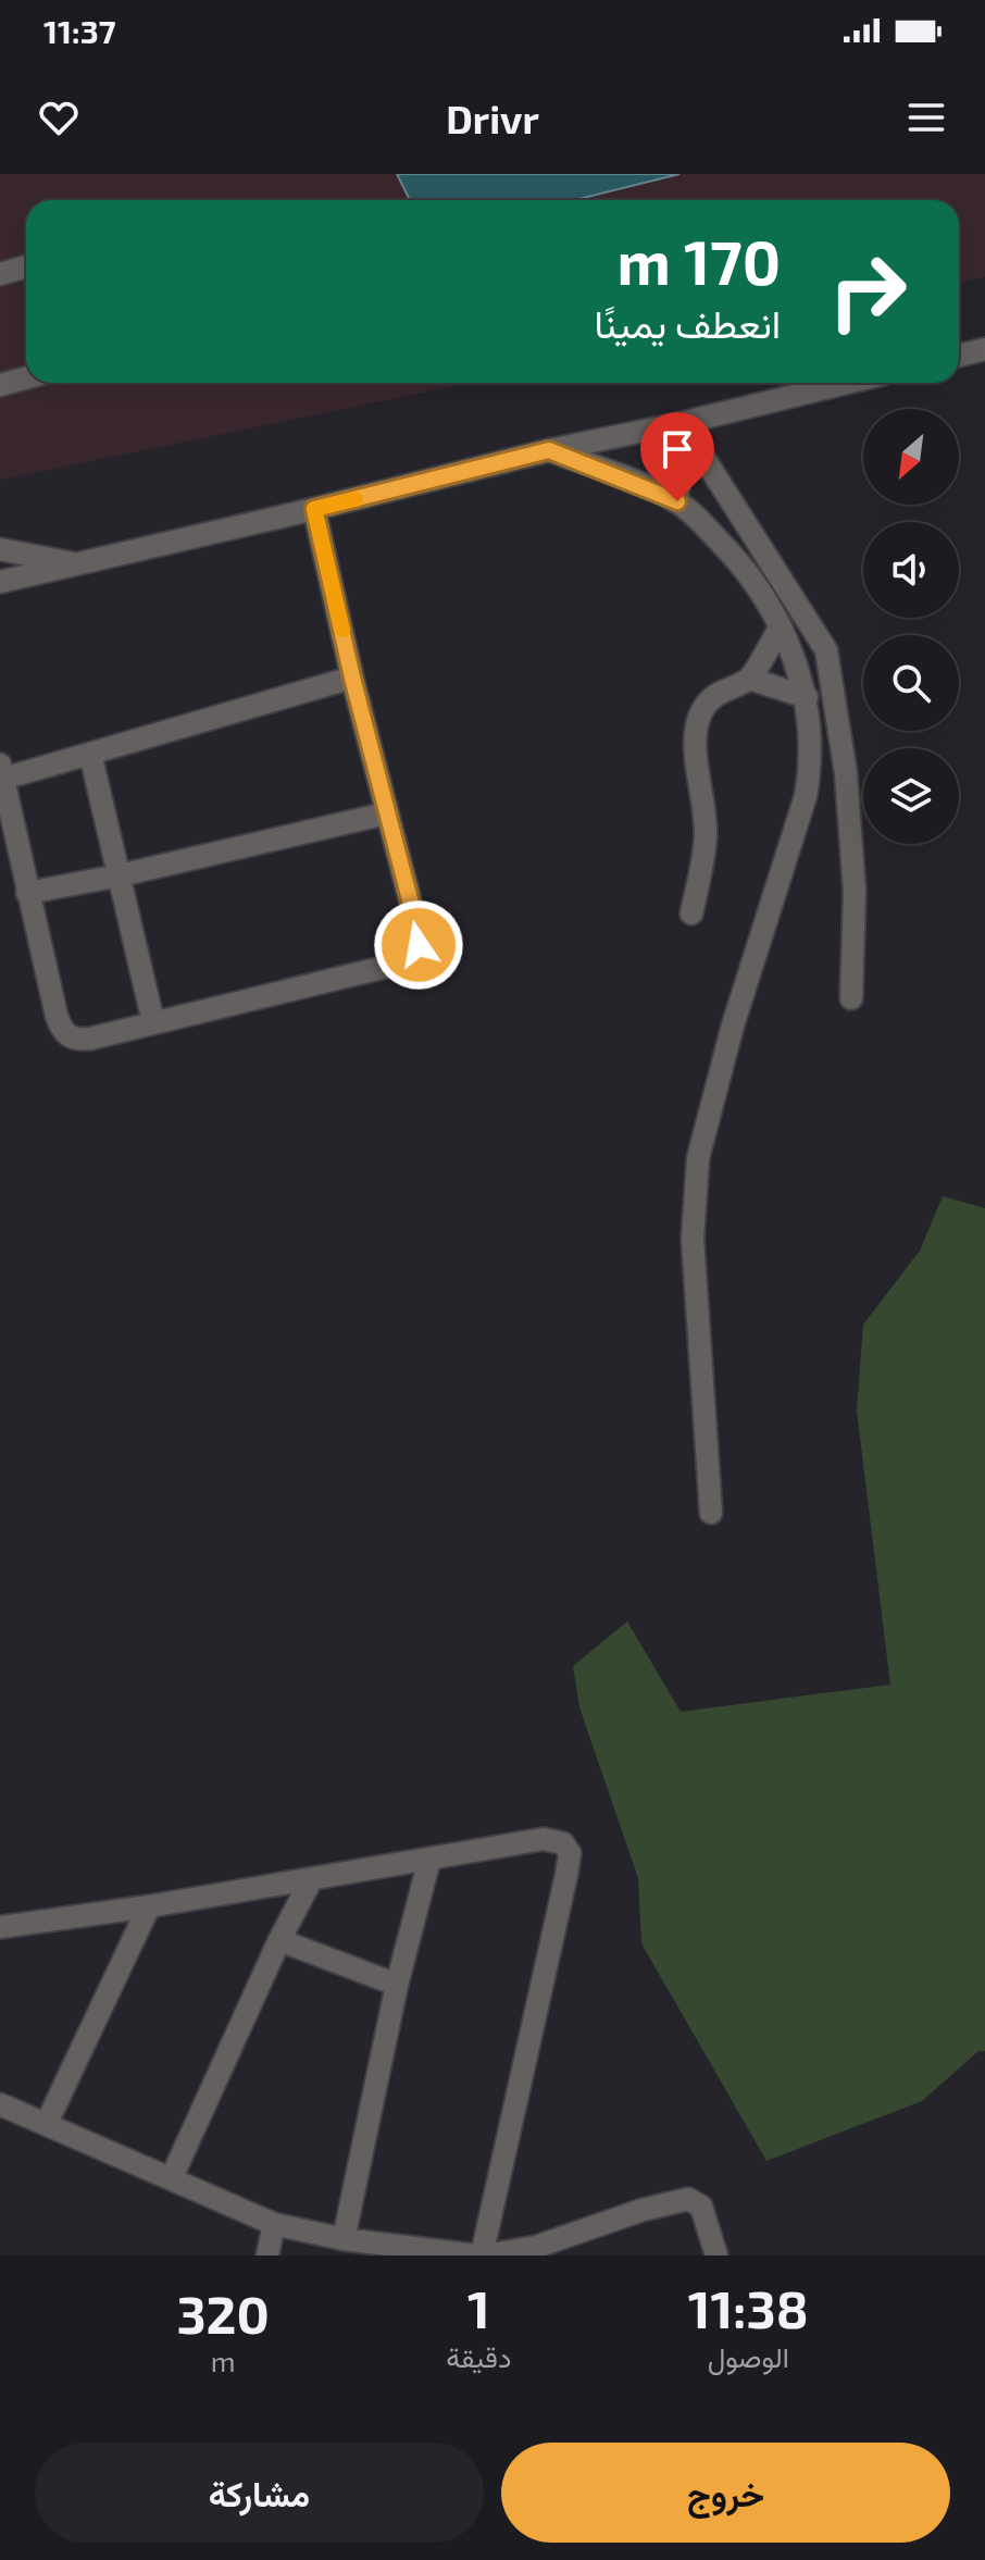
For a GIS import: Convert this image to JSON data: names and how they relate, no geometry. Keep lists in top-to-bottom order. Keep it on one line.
{"north":"bottom left","page":{"status":"11:37","header":"Drivr","turn":["170 m","انعطف يمينًا"],"eta":["11:38","الوصول","1","دقيقة","320","m"],"buttons":["خروج","مشاركة"]}}
